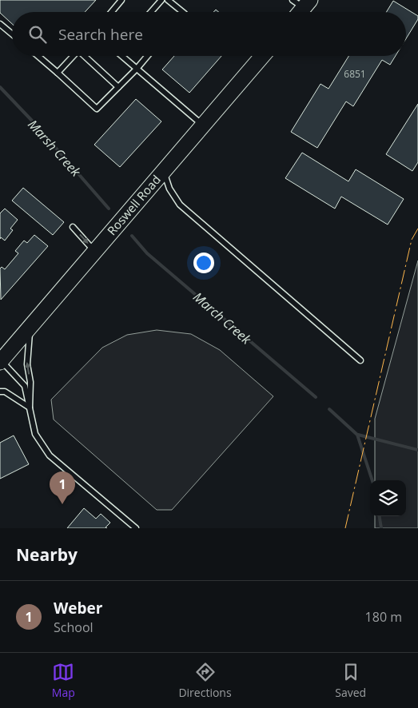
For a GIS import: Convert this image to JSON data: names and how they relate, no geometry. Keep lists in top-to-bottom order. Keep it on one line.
{"streets":{"main road":["Roswell Road"]},"water":["Marsh Creek","March Creek"],"house_numbers":["6851"],"page":{"search":"Search here","pins":"1","heading":"Nearby","list":[{"mark":"1","name":"Weber","note":"School","value":"180 m"}],"nav":["Map","Directions","Saved"]}}
